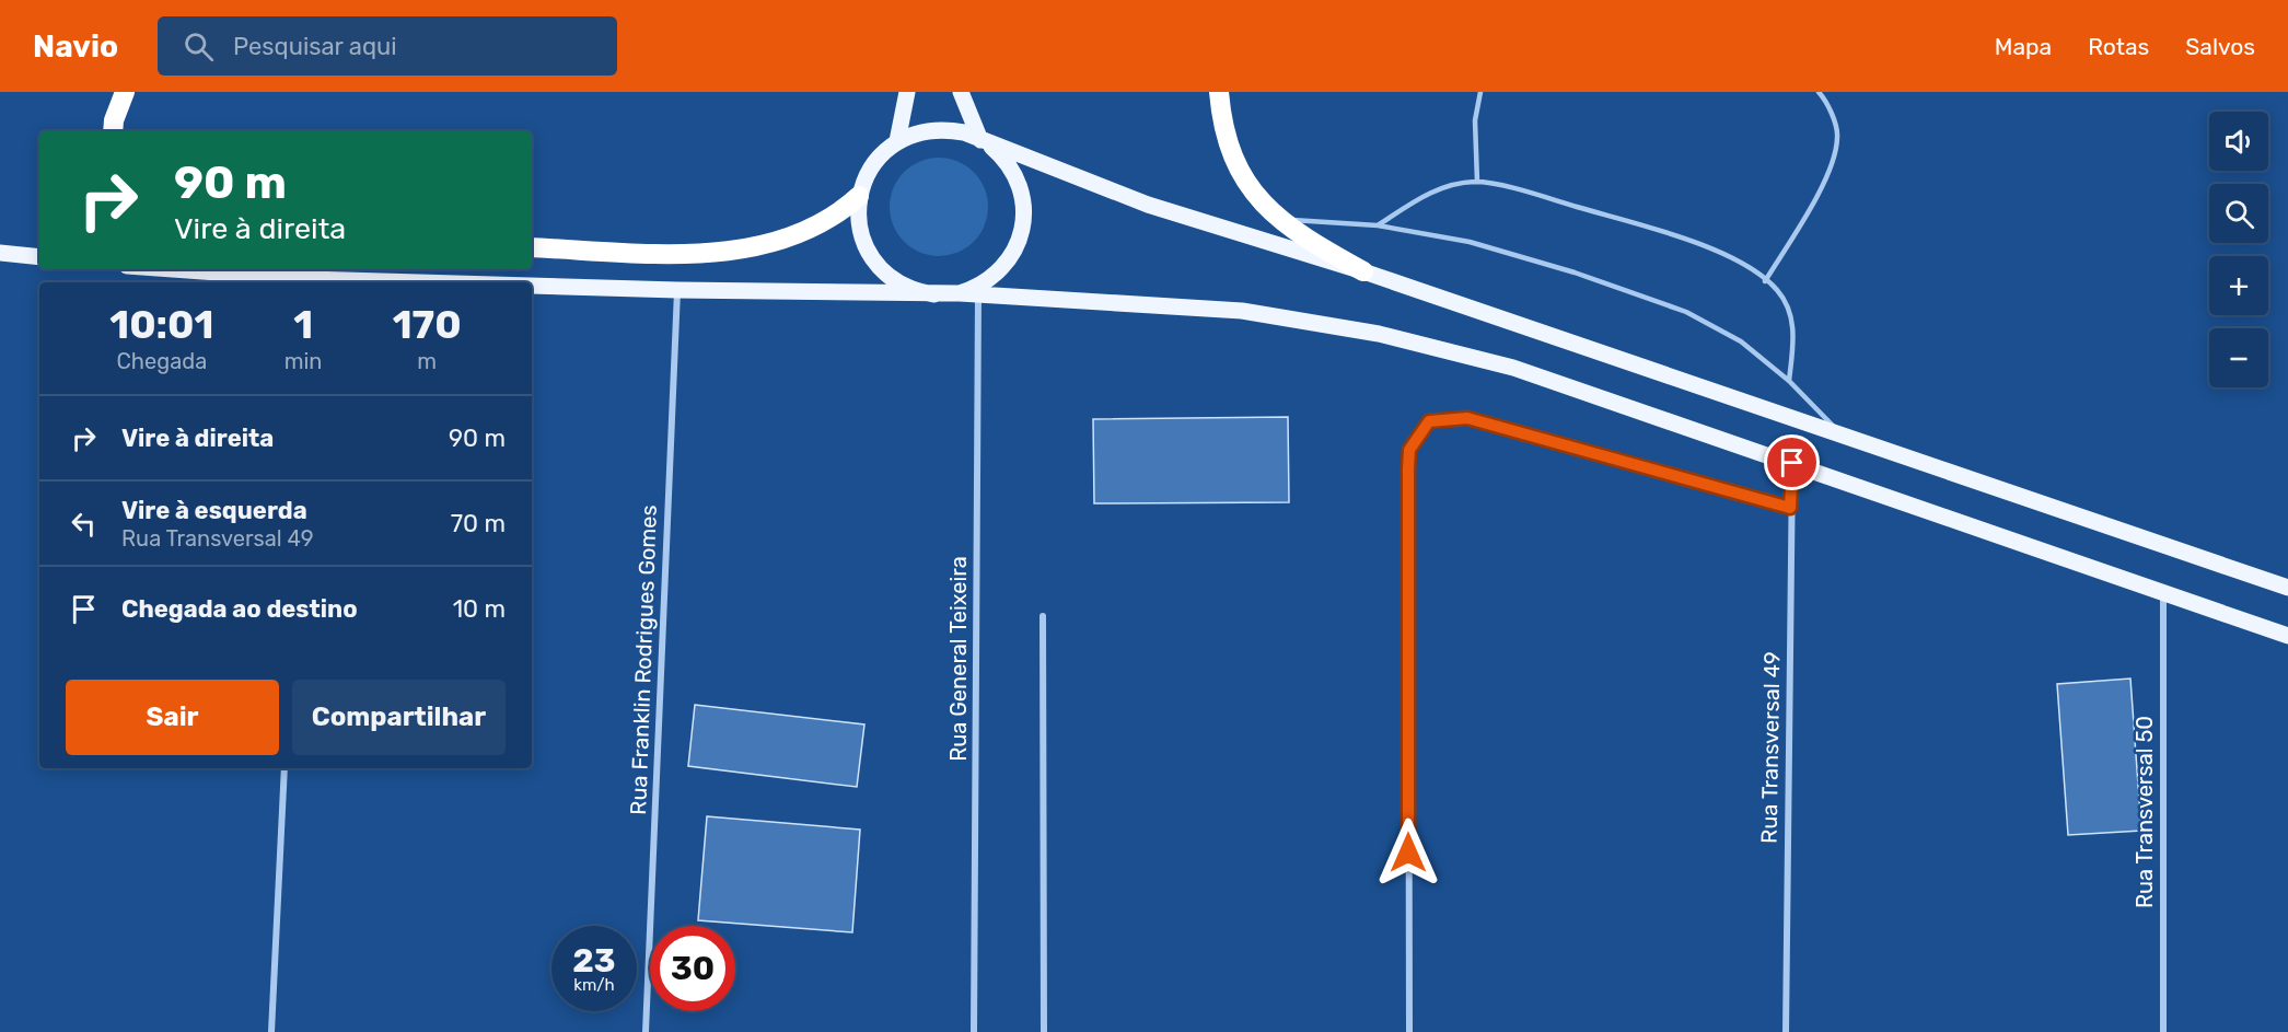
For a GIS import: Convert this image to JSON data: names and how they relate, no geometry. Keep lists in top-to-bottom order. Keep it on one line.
{"streets":{"street":["Rua General Teixeira","Rua Franklin Rodrigues Gomes","Rua Transversal 49","Rua Transversal 50"]},"page":{"header":"Navio","search":"Pesquisar aqui","nav":["Mapa","Rotas","Salvos"],"map_buttons":["+","−"],"turn":["90 m","Vire à direita"],"eta":["10:01","Chegada","1","min","170","m"],"list":[{"name":"Vire à direita","value":"90 m"},{"name":"Vire à esquerda","note":"Rua Transversal 49","value":"70 m"},{"name":"Chegada ao destino","value":"10 m"}],"buttons":["Sair","Compartilhar"],"speed":"23 km/h","limit":"30"}}
